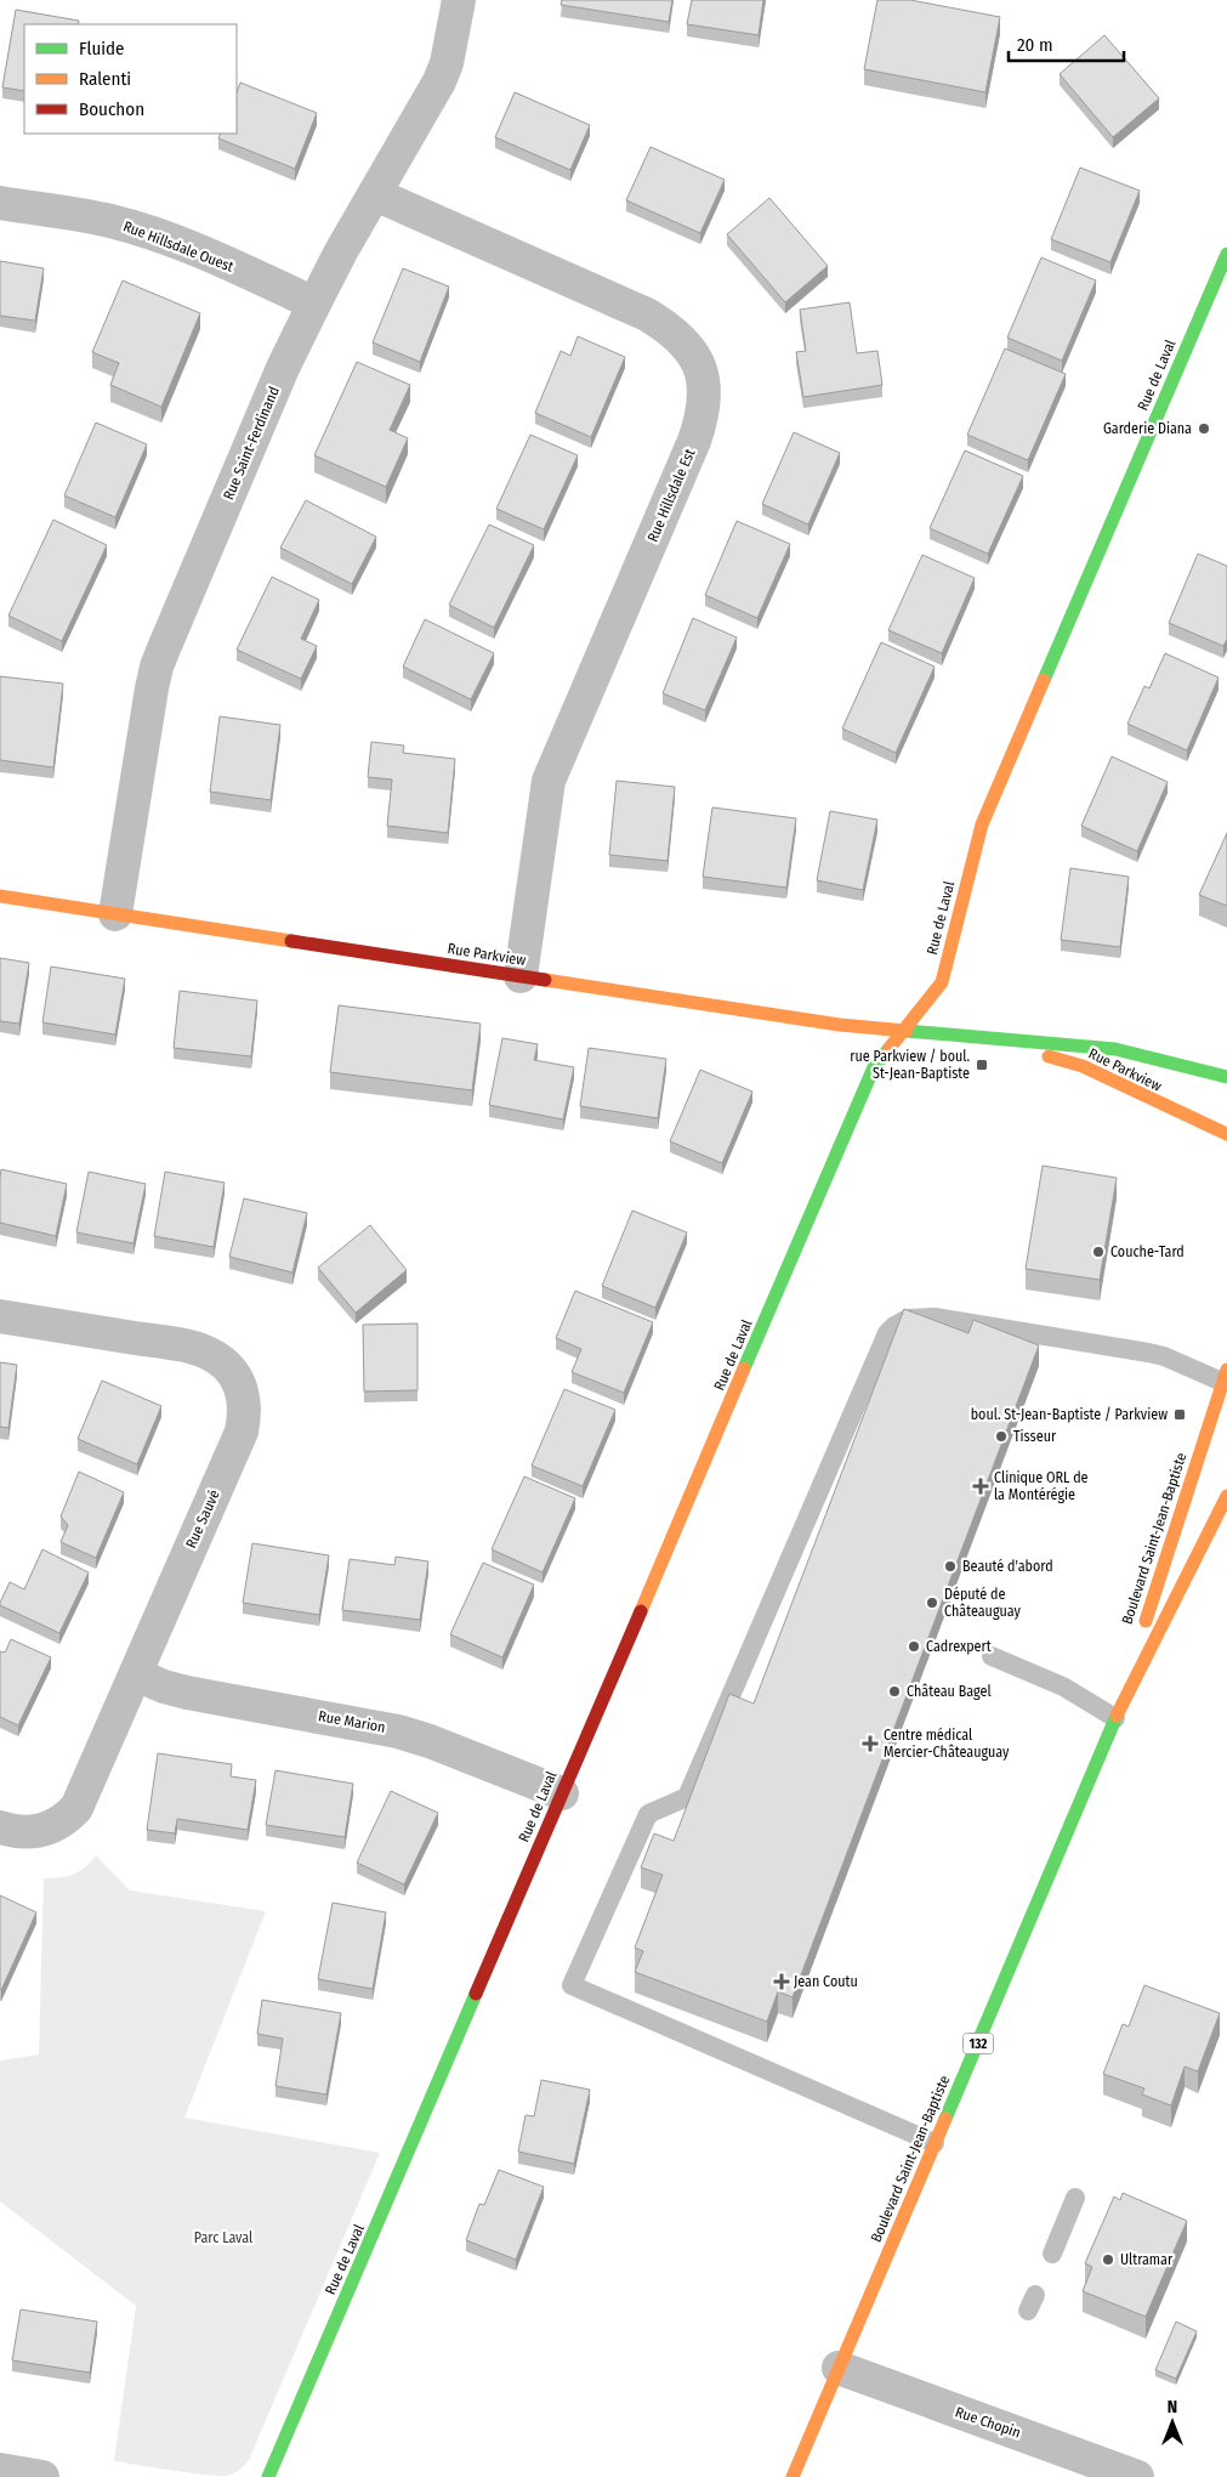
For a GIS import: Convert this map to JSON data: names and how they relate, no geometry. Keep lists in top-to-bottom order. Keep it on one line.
{"streets":{"main road":["Rue de Laval","Rue Parkview","Boulevard Saint-Jean-Baptiste","132"],"street":["Rue Hillsdale Ouest","Rue Saint-Ferdinand","Rue Hillsdale Est","Rue Sauvé","Rue Marion","Rue Chopin"]},"crossings":[["Rue Hillsdale Ouest","Rue Saint-Ferdinand"],["Rue de Laval","Rue Parkview"],["Rue de Laval","Rue Marion"],["Rue Saint-Ferdinand","Rue Hillsdale Est"],["Rue Saint-Ferdinand","Rue Parkview"],["Rue Hillsdale Est","Rue Parkview"],["Rue Sauvé","Rue Marion"],["Boulevard Saint-Jean-Baptiste","Rue Chopin"]],"parks":["Parc Laval"],"places":{"other":["Garderie Diana","Couche-Tard","Tisseur","Beauté d'abord","Député de Châteauguay","Cadrexpert","Château Bagel","Ultramar"],"transit":["rue Parkview / boul. St-Jean-Baptiste","boul. St-Jean-Baptiste / Parkview"],"health":["Clinique ORL de la Montérégie","Centre médical Mercier-Châteauguay","Jean Coutu"]},"legend":["Fluide","Ralenti","Bouchon"],"scale_bar":"20 m","north":"top"}
